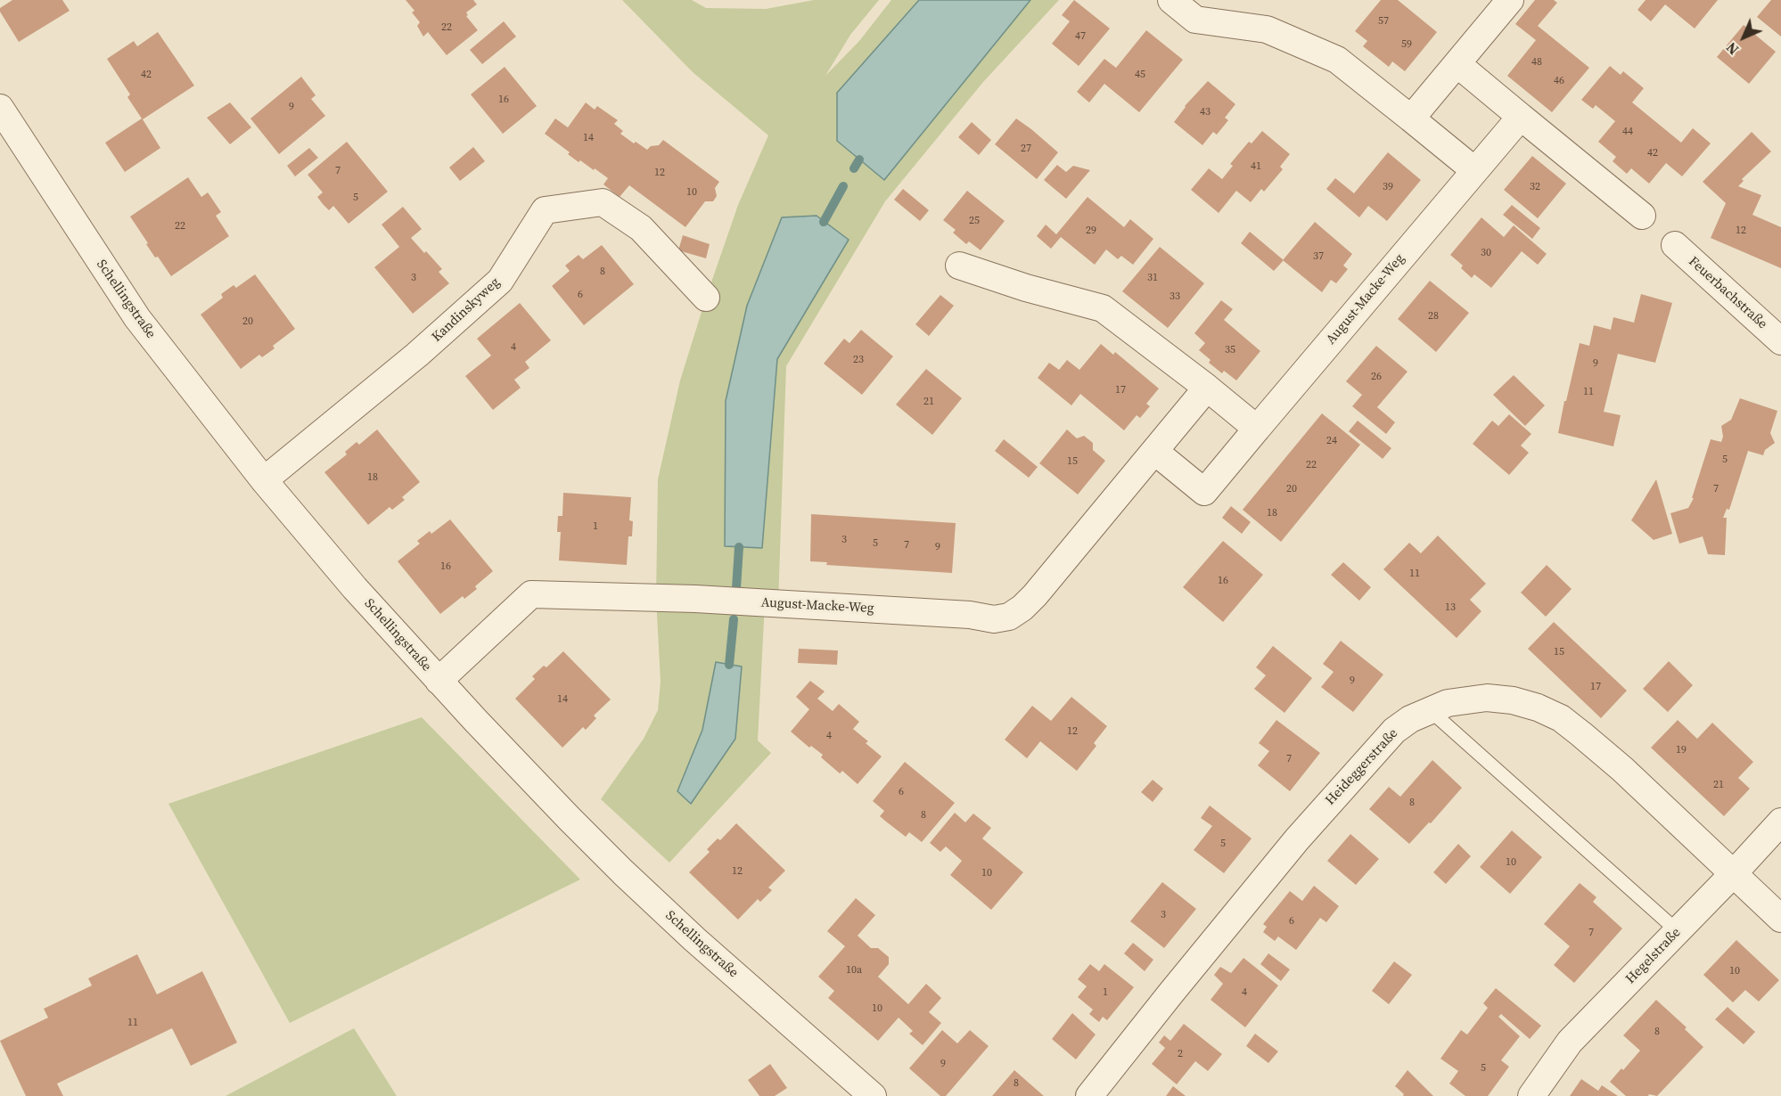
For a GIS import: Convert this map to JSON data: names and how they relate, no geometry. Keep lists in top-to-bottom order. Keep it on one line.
{"streets":{"street":["Feuerbachstraße","Schellingstraße","August-Macke-Weg","Kandinskyweg","Heideggerstraße","Hegelstraße"]},"crossings":[["Schellingstraße","August-Macke-Weg"],["Schellingstraße","Kandinskyweg"],["Heideggerstraße","Hegelstraße"]],"house_numbers":["57","22","47","59","48","42","45","46","16","9","43","44","14","27","42","41","7","12","39","32","10","5","25","22","29","12","30","37","8","3","31","6","33","28","20","4","35","23","9","26","17","11","21","24","5","15","22","18","20","7","18","1","3","5","7","9","16","11","16","13","15","9","17","14","12","4","19","7","21","6","8","8","5","10","12","10","3","6","7","10a","10","1","4","10","11","8","2","9","5","8"],"north":"bottom left"}
